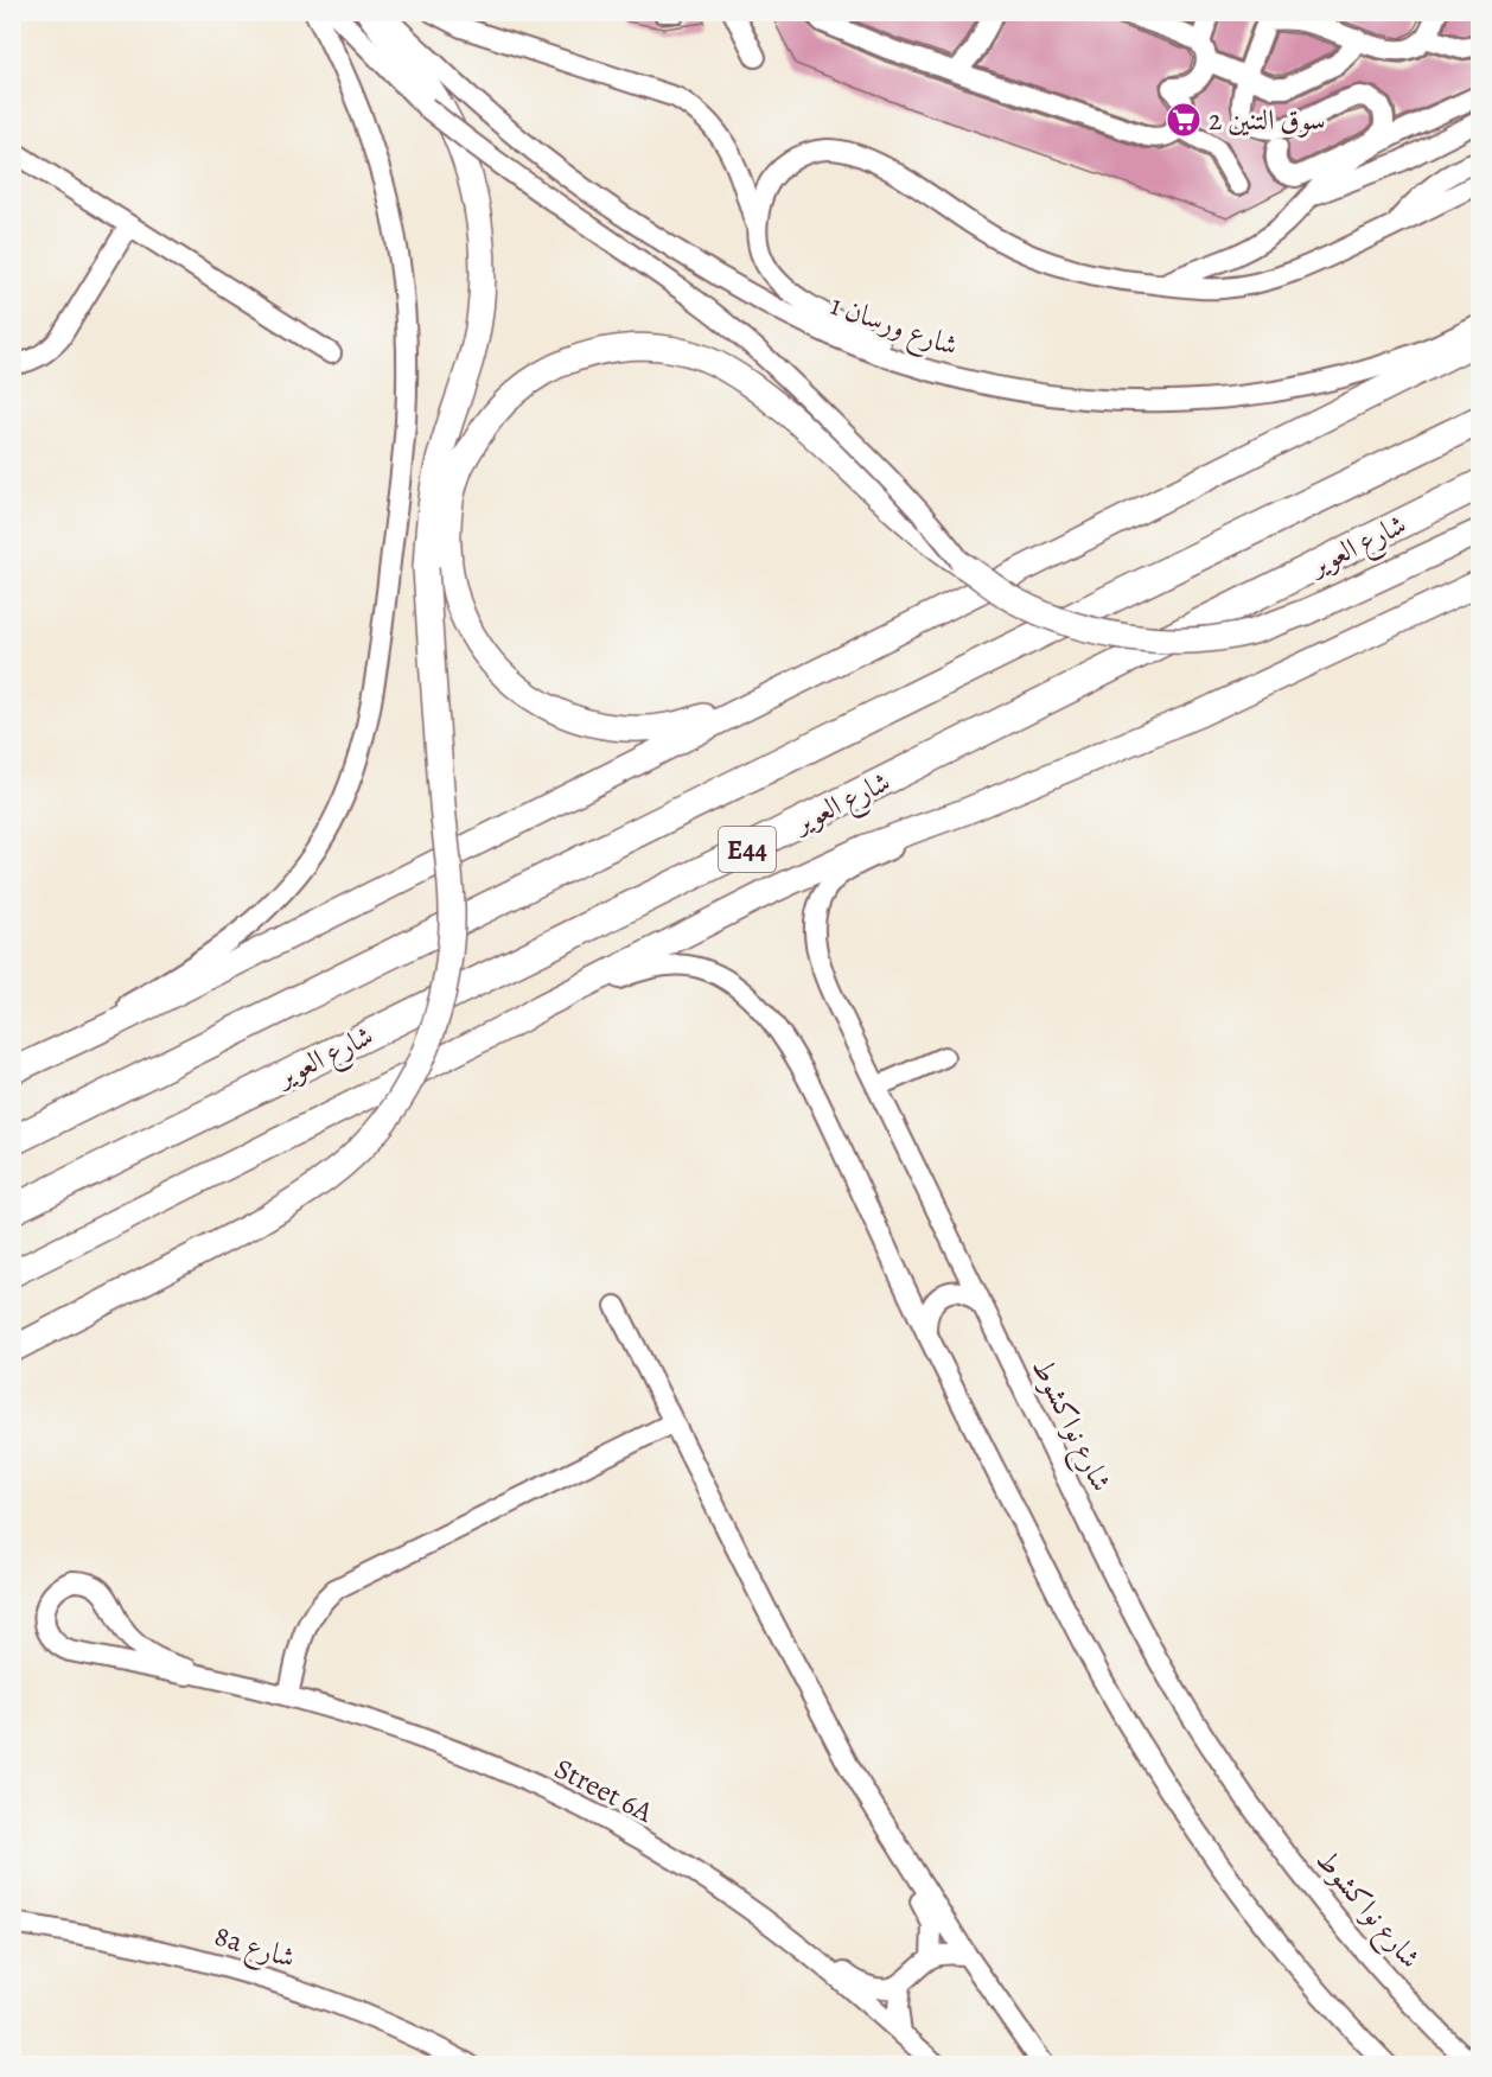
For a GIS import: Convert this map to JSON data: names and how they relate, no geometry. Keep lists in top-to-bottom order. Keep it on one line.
{"streets":{"highway":["شارع العوير","E44"],"street":["شارع ورسان 1","شارع نواكشوط","Street 6A","8a شارع"]},"places":{"supermarket":["سوق التنين 2"]}}
